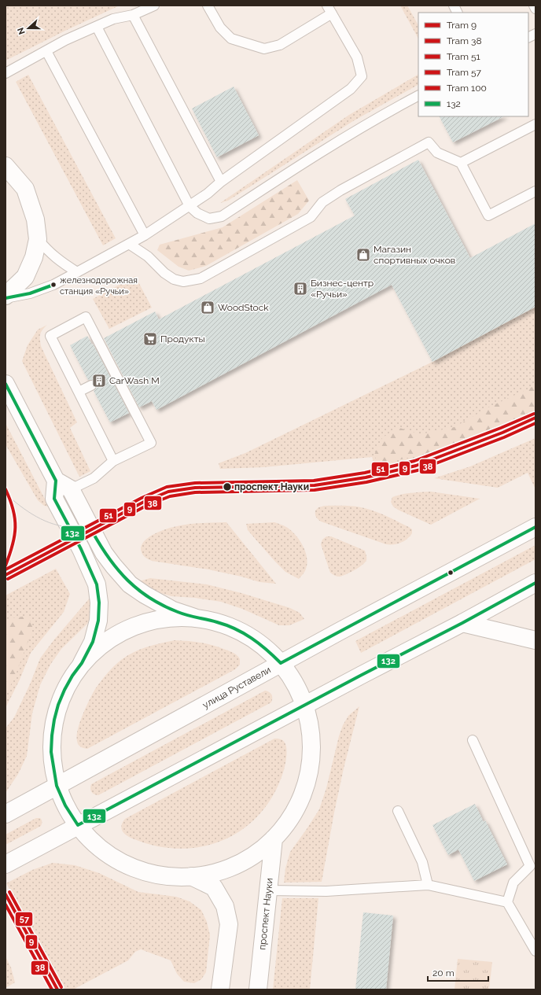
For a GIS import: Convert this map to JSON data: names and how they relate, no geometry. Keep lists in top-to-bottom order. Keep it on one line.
{"streets":{"main road":["улица Руставели","проспект Науки"]},"places":{"shop":["Магазин спортивных очков","WoodStock"],"other":["железнодорожная станция «Ручьи»","проспект Науки"],"building":["Бизнес-центр «Ручьи»","CarWash M"],"supermarket":["Продукты"]},"lines":["transit line 132","tram line 51","tram line 9","tram line 38","tram line 100","tram line 57"],"legend":["Tram 9","Tram 38","Tram 51","Tram 57","Tram 100","132"],"scale_bar":"20 m","north":"left"}
